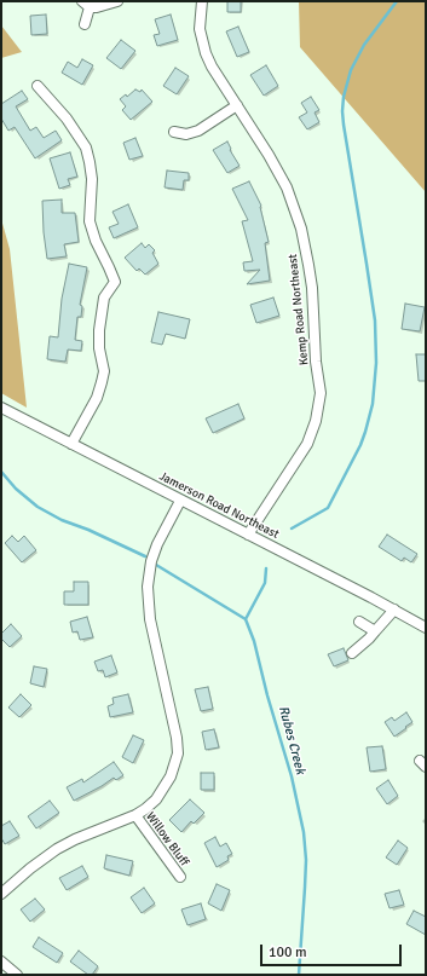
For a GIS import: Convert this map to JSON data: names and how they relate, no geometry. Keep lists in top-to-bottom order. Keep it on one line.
{"streets":{"street":["Kemp Road Northeast","Jamerson Road Northeast","Willow Bluff"]},"crossings":[["Kemp Road Northeast","Jamerson Road Northeast"]],"water":["Rubes Creek"],"scale_bar":"100 m"}
